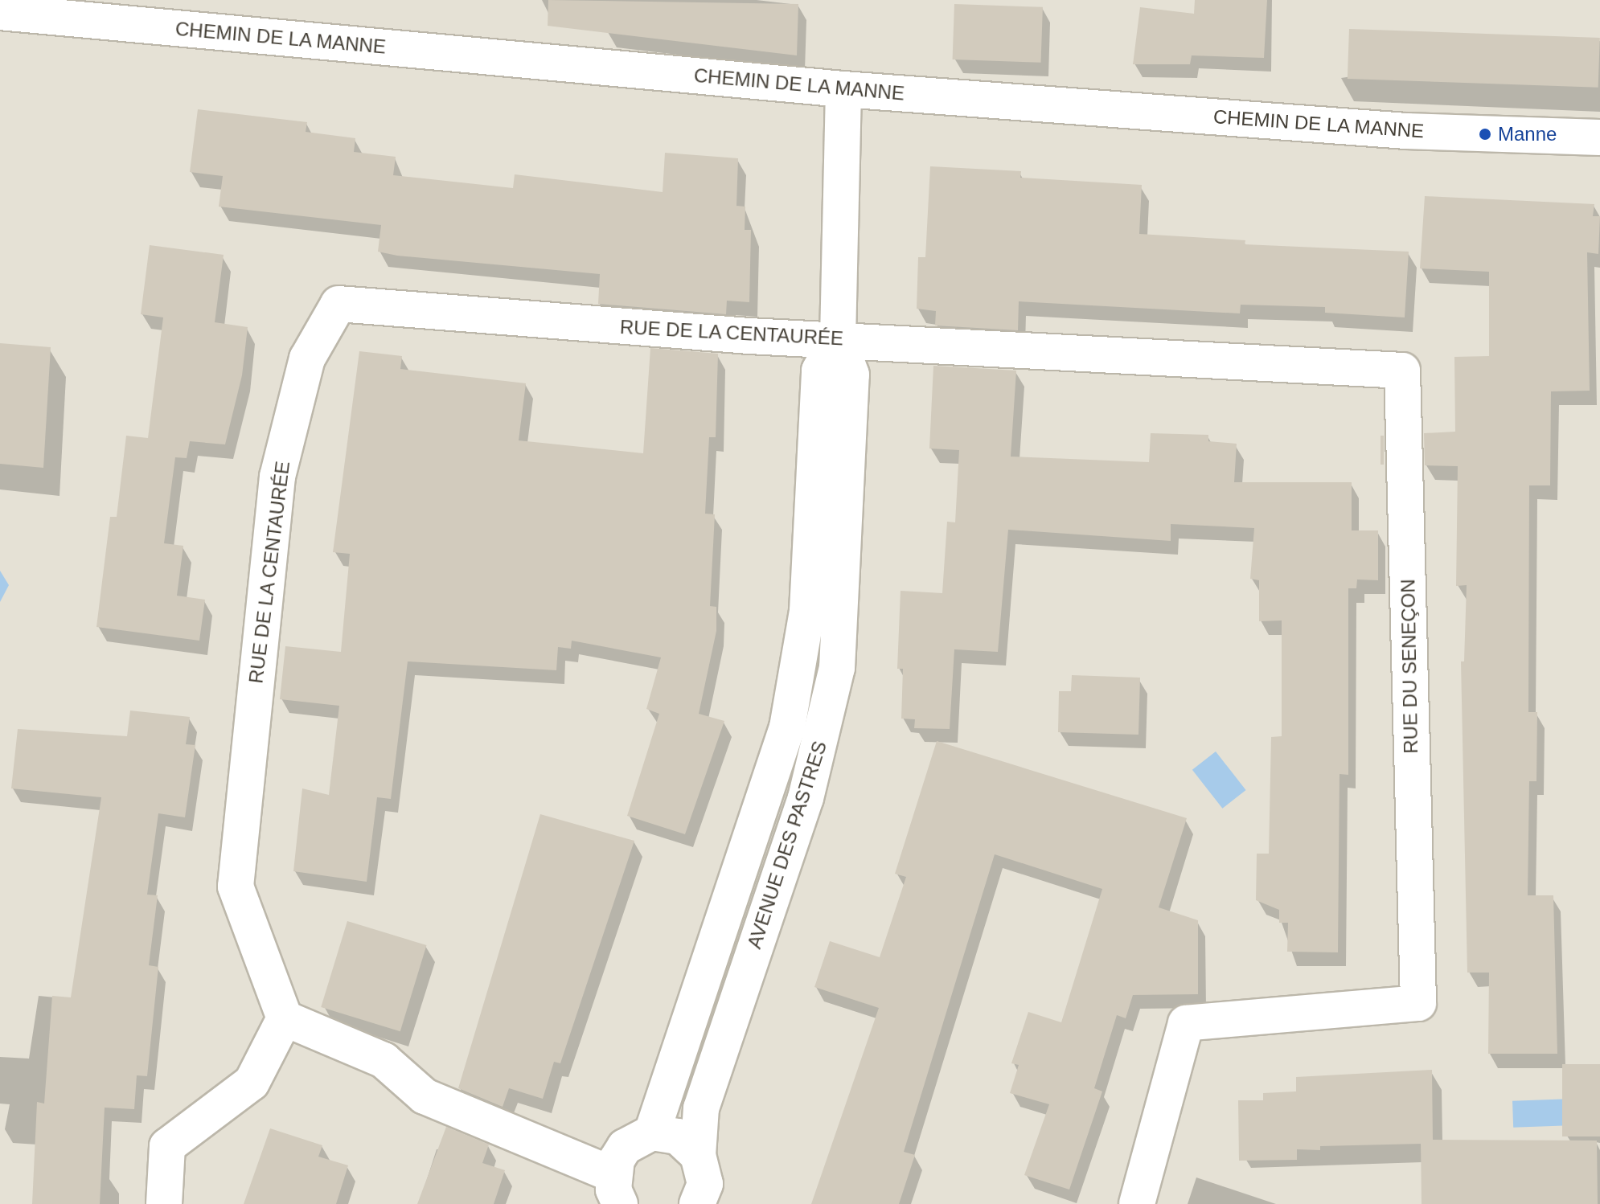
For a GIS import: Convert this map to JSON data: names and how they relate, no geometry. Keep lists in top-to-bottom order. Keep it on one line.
{"streets":{"street":["CHEMIN DE LA MANNE","RUE DE LA CENTAURÉE","RUE DU SENEÇON","AVENUE DES PASTRES"]},"crossings":[["CHEMIN DE LA MANNE","AVENUE DES PASTRES"],["RUE DE LA CENTAURÉE","RUE DU SENEÇON"],["RUE DE LA CENTAURÉE","AVENUE DES PASTRES"]],"places":["Manne"]}
